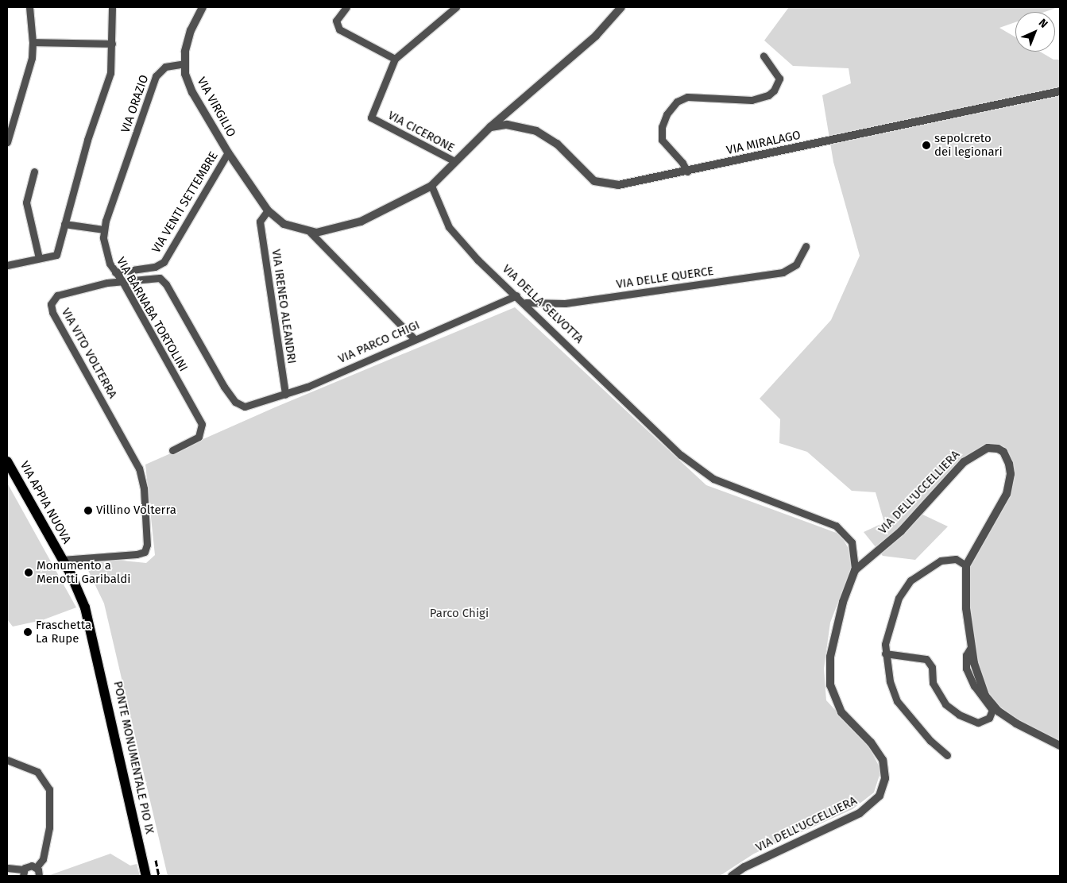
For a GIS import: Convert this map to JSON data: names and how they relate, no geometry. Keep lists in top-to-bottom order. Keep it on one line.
{"streets":{"main road":["VIA APPIA NUOVA","PONTE MONUMENTALE PIO IX"],"street":["VIA ORAZIO","VIA VIRGILIO","VIA CICERONE","VIA MIRALAGO","VIA VENTI SETTEMBRE","VIA DELLE QUERCE","VIA DELLA SELVOTTA","VIA IRENEO ALEANDRI","VIA BARNABA TORTOLINI","VIA PARCO CHIGI","VIA VITO VOLTERRA","VIA DELL'UCCELLIERA"]},"crossings":[["VIA ORAZIO","VIA VIRGILIO"],["VIA ORAZIO","VIA BARNABA TORTOLINI"],["VIA VIRGILIO","VIA VENTI SETTEMBRE"],["VIA VIRGILIO","VIA DELLA SELVOTTA"],["VIA VIRGILIO","VIA IRENEO ALEANDRI"],["VIA VENTI SETTEMBRE","VIA BARNABA TORTOLINI"],["VIA DELLE QUERCE","VIA DELLA SELVOTTA"],["VIA DELLE QUERCE","VIA PARCO CHIGI"],["VIA DELLA SELVOTTA","VIA PARCO CHIGI"],["VIA DELLA SELVOTTA","VIA DELL'UCCELLIERA"],["VIA IRENEO ALEANDRI","VIA PARCO CHIGI"],["VIA BARNABA TORTOLINI","VIA VITO VOLTERRA"],["VIA PARCO CHIGI","VIA VITO VOLTERRA"],["VIA VITO VOLTERRA","VIA APPIA NUOVA"],["VIA APPIA NUOVA","PONTE MONUMENTALE PIO IX"]],"parks":["Parco Chigi"],"places":["sepolcreto dei legionari","Villino Volterra","Monumento a Menotti Garibaldi","Fraschetta La Rupe"],"north":"top right"}
